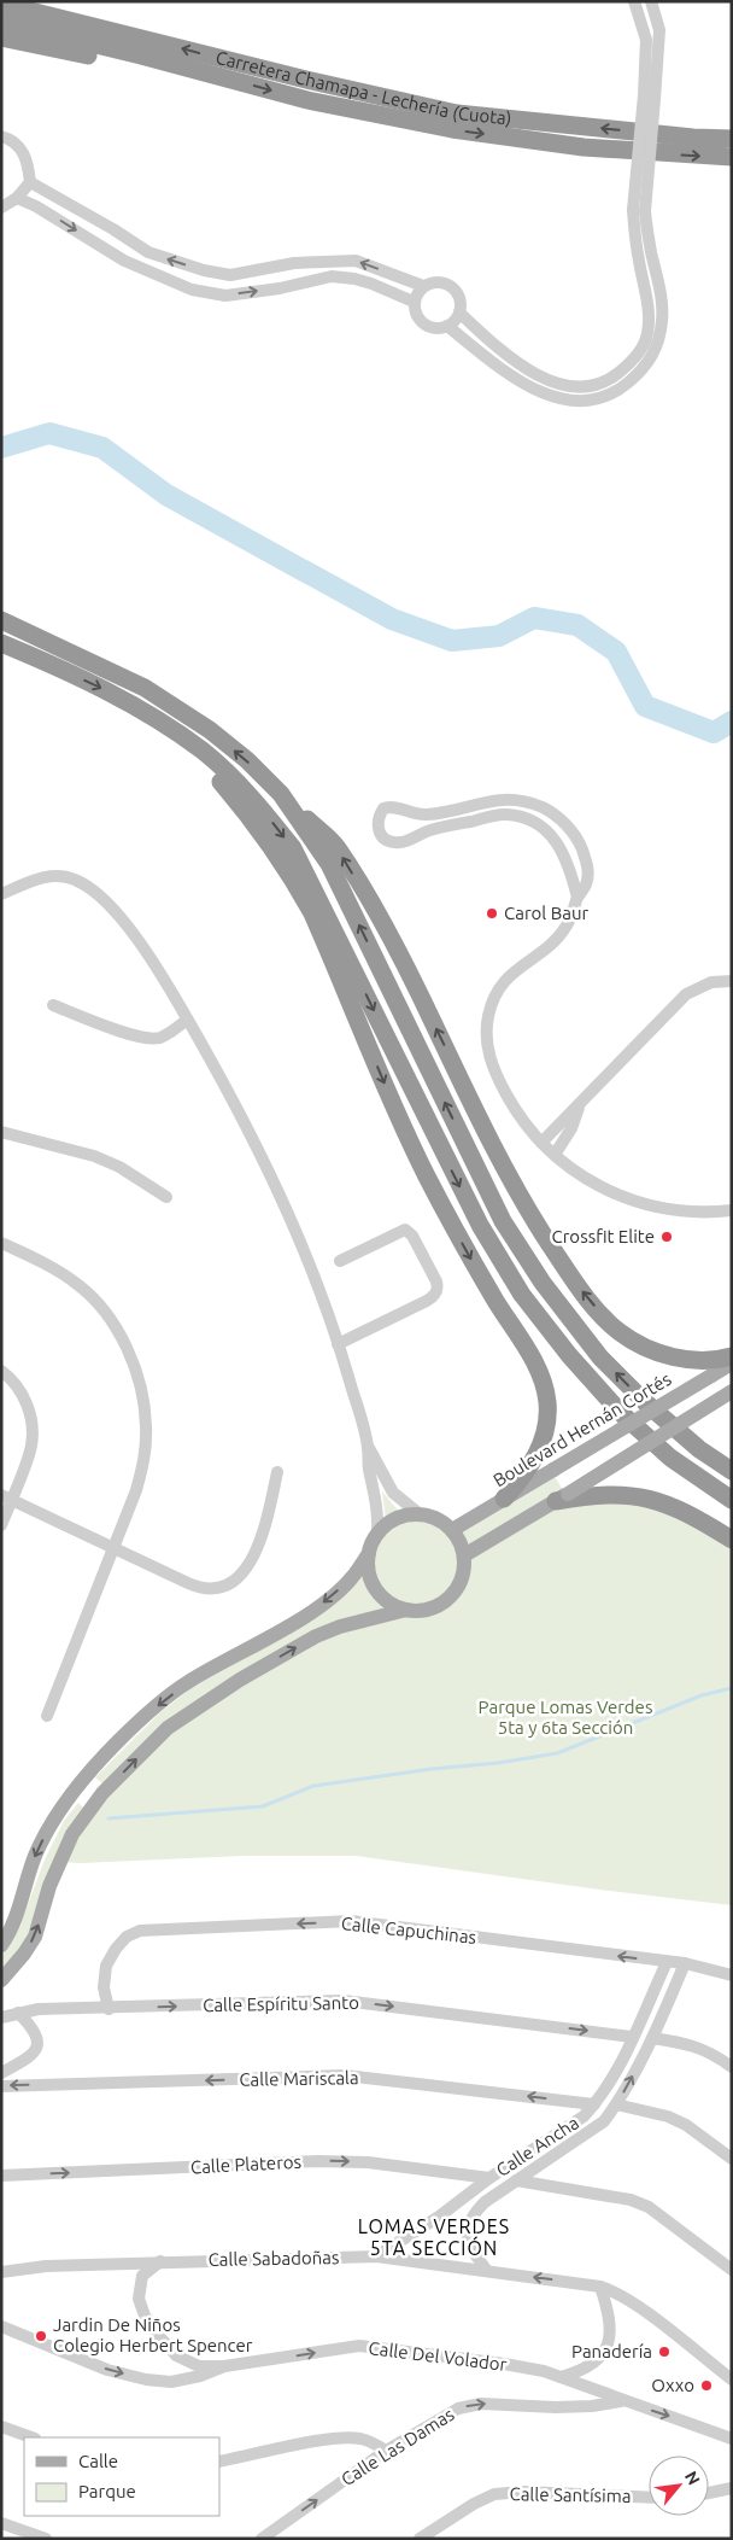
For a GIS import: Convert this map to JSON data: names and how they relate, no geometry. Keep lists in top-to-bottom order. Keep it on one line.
{"streets":{"highway":["Carretera Chamapa - Lechería (Cuota)"],"main road":["Boulevard Hernán Cortés"],"street":["Calle Capuchinas","Calle Espíritu Santo","Calle Mariscala","Calle Ancha","Calle Plateros","Calle Sabadoñas","Calle Del Volador","Calle Las Damas","Calle Santísima"]},"crossings":[["Calle Capuchinas","Calle Espíritu Santo"],["Calle Capuchinas","Calle Ancha"],["Calle Espíritu Santo","Calle Ancha"],["Calle Mariscala","Calle Ancha"],["Calle Ancha","Calle Plateros"],["Calle Ancha","Calle Sabadoñas"],["Calle Del Volador","Calle Las Damas"]],"one_way":["Calle Capuchinas","Calle Espíritu Santo","Calle Mariscala","Calle Plateros"],"districts":["LOMAS VERDES 5TA SECCIÓN"],"parks":["Parque Lomas Verdes 5ta y 6ta Sección"],"places":["Carol Baur","Crossfit Elite","Jardin De Niños Colegio Herbert Spencer","Panadería","Oxxo"],"legend":["Calle","Parque"],"north":"top right"}
